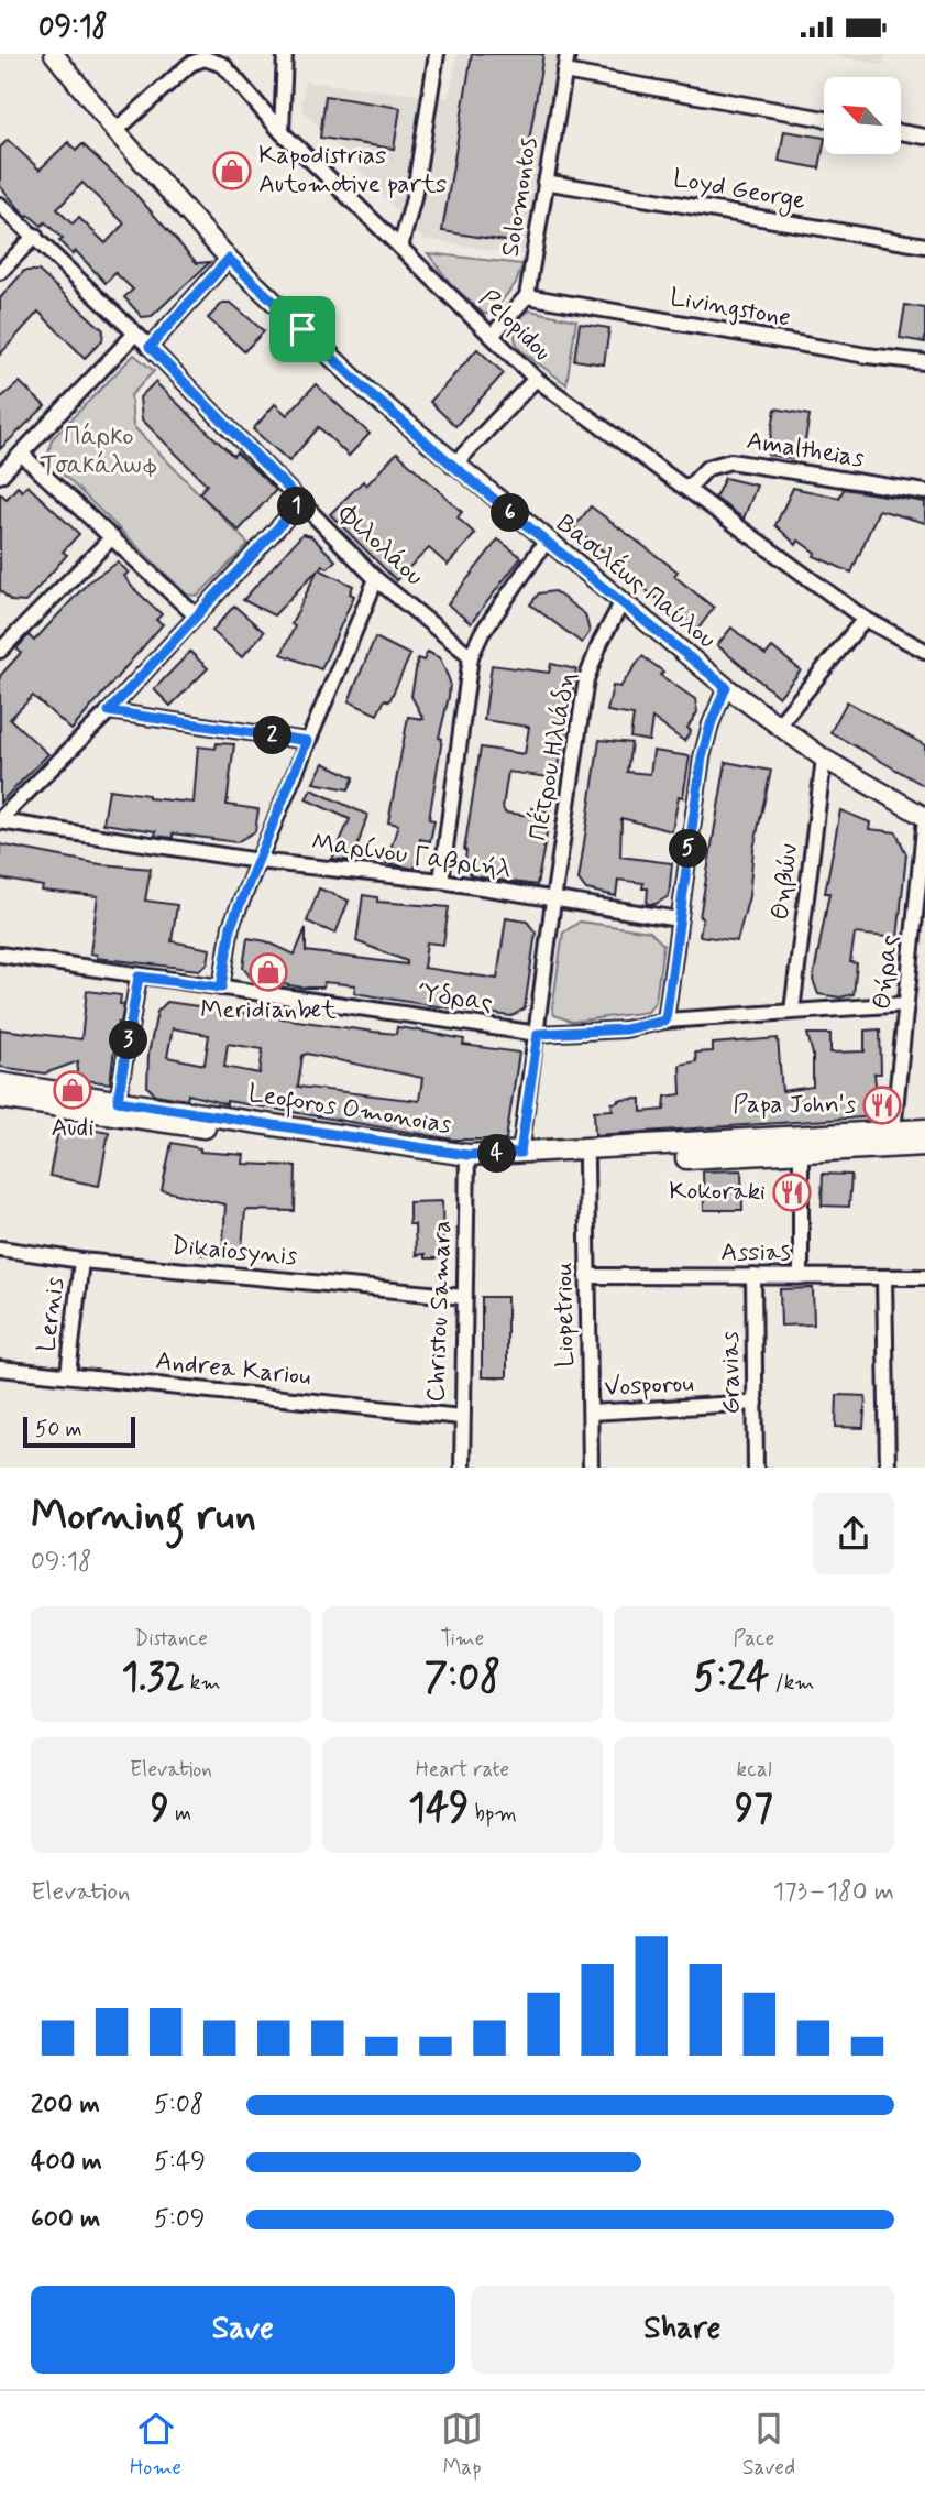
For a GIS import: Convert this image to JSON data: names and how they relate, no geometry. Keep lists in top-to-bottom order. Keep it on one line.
{"streets":{"main road":["Leoforos Omonoias"],"street":["Loyd George","Solomontos","Livingstone","Pelopidou","Amaltheias","Φιλολάου","Βασιλέως Παύλου","Πέτρου Ηλιάδη","Μαρίνου Γαβριήλ","Θηβών","Θήρας","Ύδρας","Dikaiosynis","Assias","Christou Samara","Lernis","Liopetriou","Andrea Kariou","Gravias","Vosporou"]},"crossings":[["Loyd George","Solomontos"],["Solomontos","Livingstone"],["Solomontos","Pelopidou"],["Pelopidou","Amaltheias"],["Pelopidou","Βασιλέως Παύλου"],["Βασιλέως Παύλου","Πέτρου Ηλιάδη"],["Βασιλέως Παύλου","Θηβών"],["Βασιλέως Παύλου","Θήρας"],["Πέτρου Ηλιάδη","Μαρίνου Γαβριήλ"],["Πέτρου Ηλιάδη","Ύδρας"],["Πέτρου Ηλιάδη","Leoforos Omonoias"],["Θηβών","Ύδρας"],["Θήρας","Ύδρας"],["Θήρας","Leoforos Omonoias"],["Leoforos Omonoias","Christou Samara"],["Leoforos Omonoias","Liopetriou"],["Dikaiosynis","Christou Samara"],["Dikaiosynis","Lernis"],["Assias","Liopetriou"],["Assias","Gravias"],["Christou Samara","Andrea Kariou"],["Lernis","Andrea Kariou"],["Liopetriou","Vosporou"],["Gravias","Vosporou"]],"parks":["Πάρκο Τσακάλωφ"],"places":{"shop":["Kapodistrias Automotive parts","Meridianbet","Audi"],"restaurant":["Papa John's","Kokoraki"]},"scale_bar":"50 m","north":"top left","page":{"status":"09:18","pins":["1","6","2","5","3","4"],"scale":"50 m","heading":["Morning run","09:18"],"stats":[["Distance","1.32 km"],["Time","7:08"],["Pace","5:24 /km"],["Elevation","9 m"],["Heart rate","149 bpm"],["kcal","97"]],"chart":["Elevation","173–180 m"],"list":[{"name":"200 m","note":"5:08"},{"name":"400 m","note":"5:49"},{"name":"600 m","note":"5:09"}],"buttons":["Save","Share"],"tabs":["Home","Map","Saved"]}}
